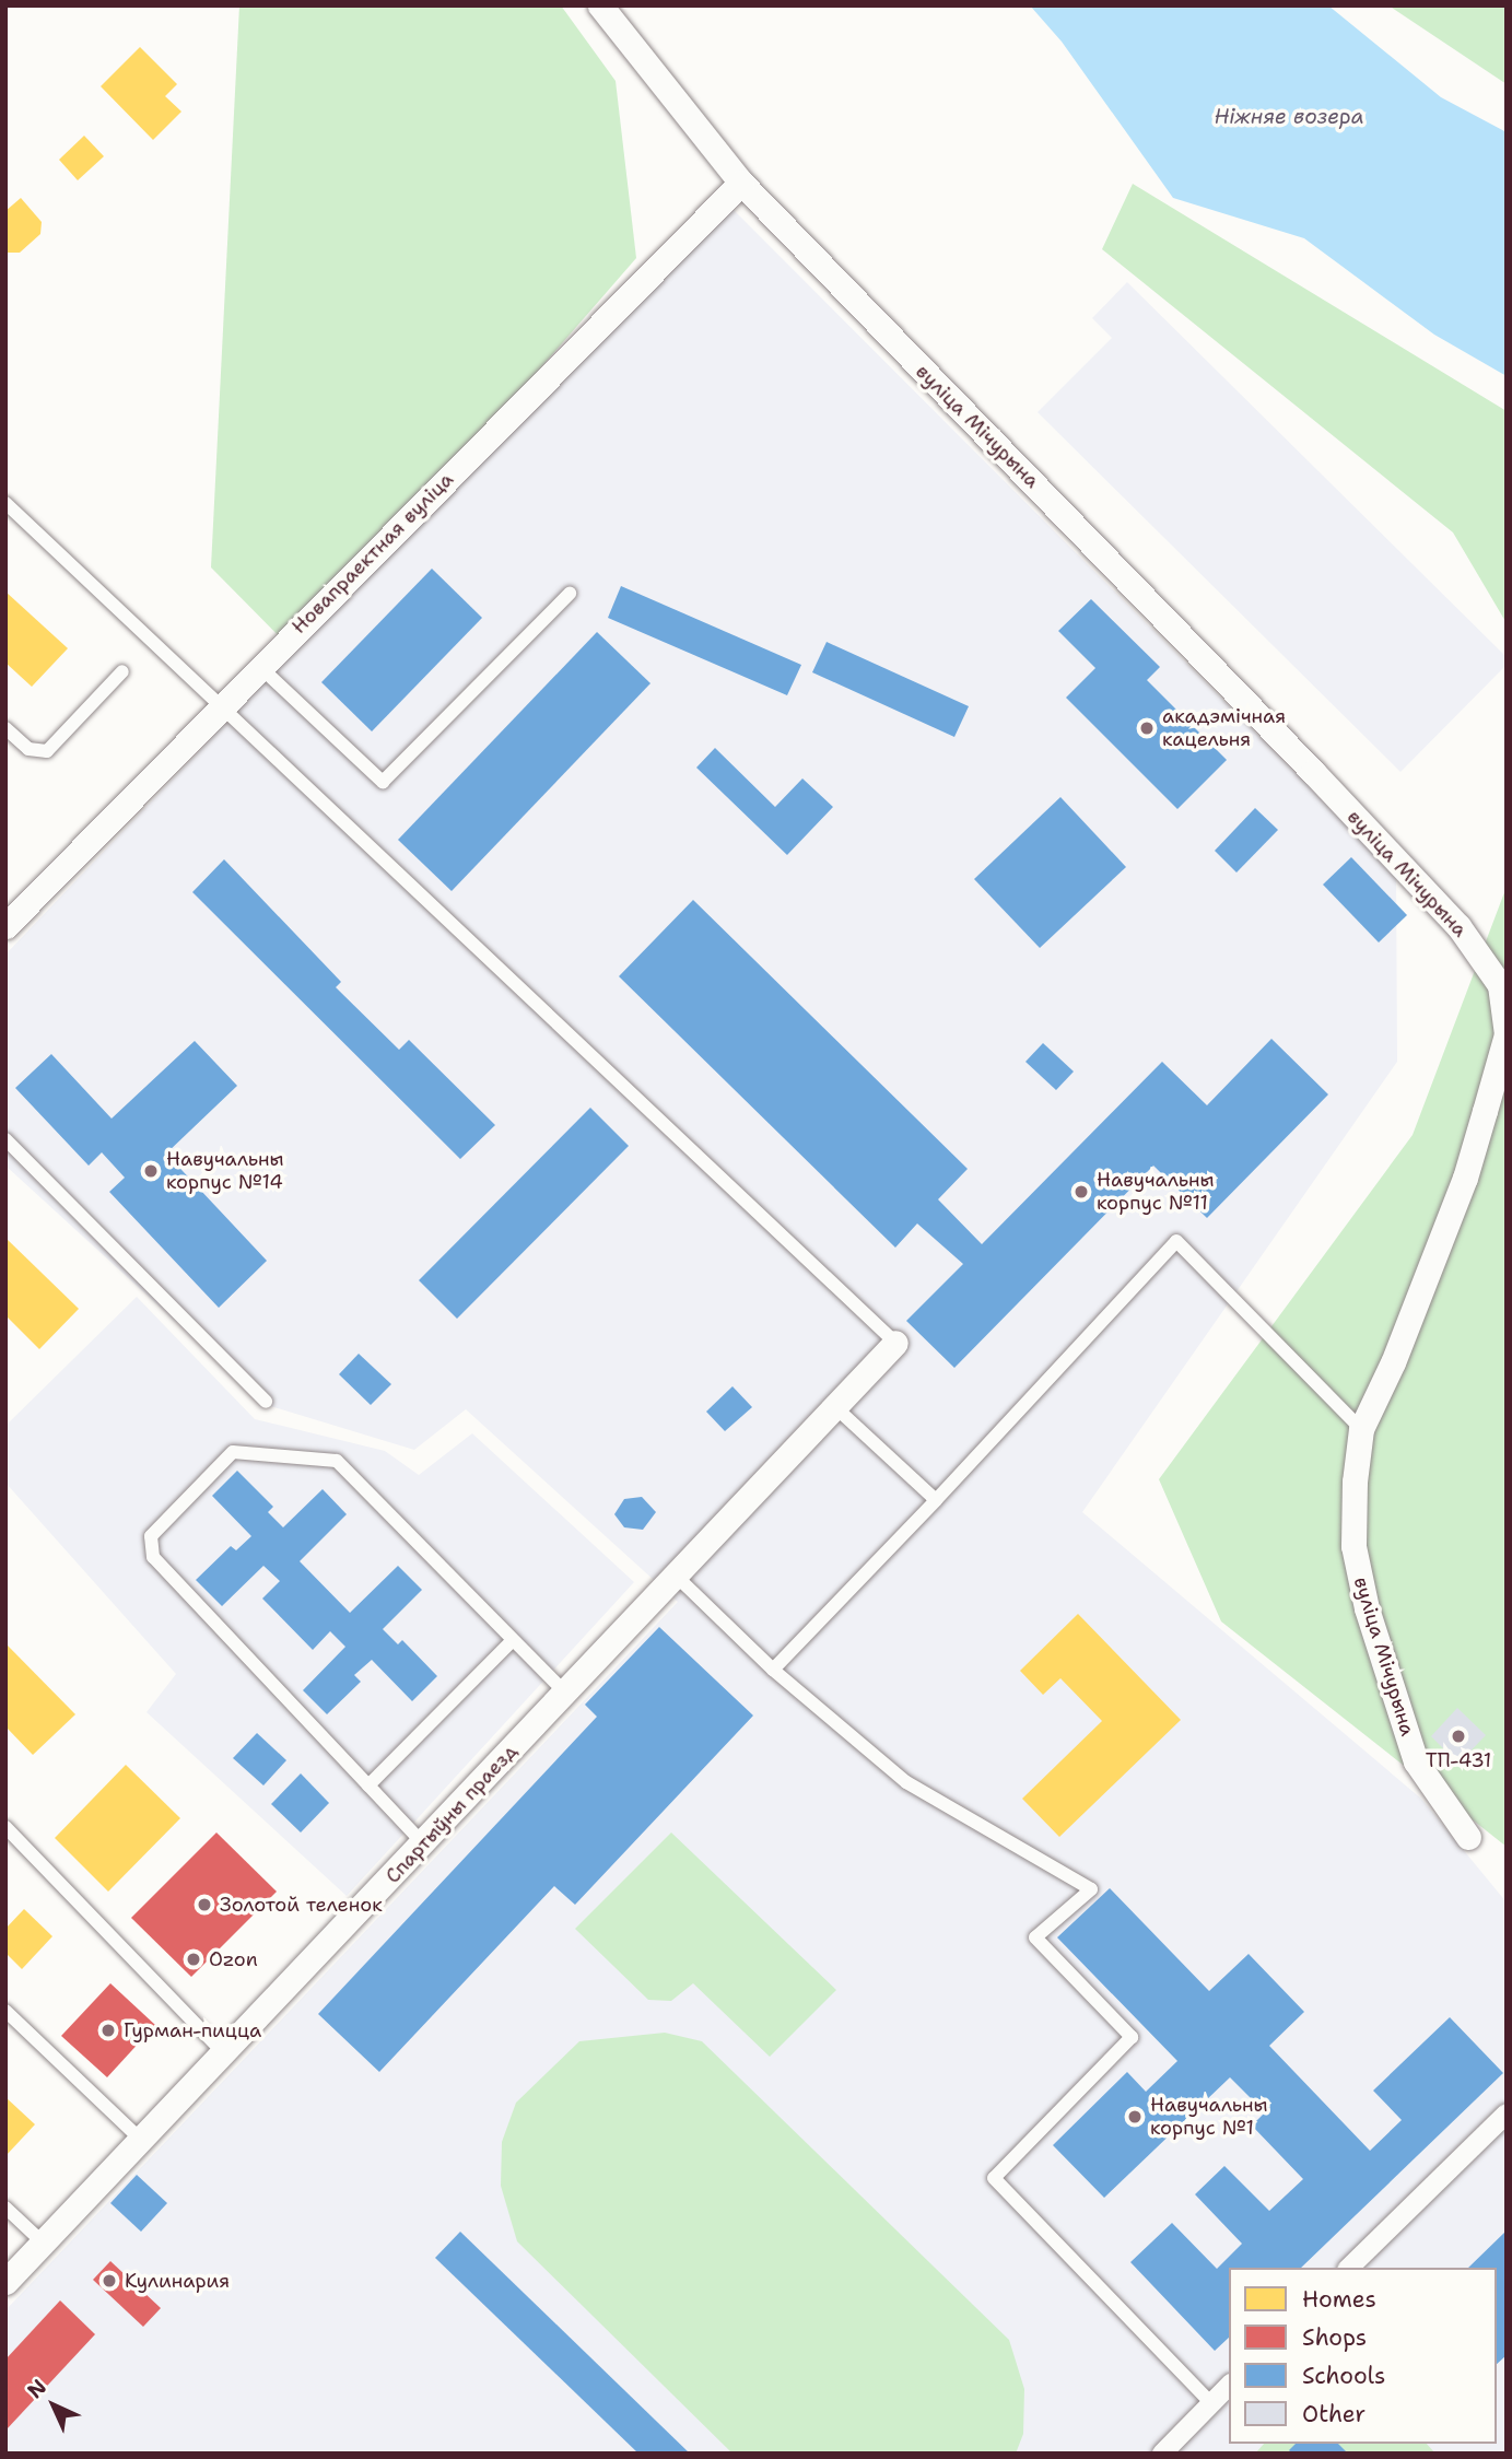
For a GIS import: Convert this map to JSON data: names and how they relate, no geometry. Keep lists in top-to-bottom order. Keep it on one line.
{"streets":{"street":["вуліца Мічурына","Новапраектная вуліца","Спартыўны праезд"]},"crossings":[["вуліца Мічурына","Новапраектная вуліца"]],"water":["Ніжняе возера"],"places":["акадэмічная кацельня","Навучальны корпус №14","Навучальны корпус №11","ТП-431","Золотой теленок","Ozon","Гурман-пицца","Навучальны корпус №1","Кулинария"],"legend":["Homes","Shops","Schools","Other"],"north":"top left"}
